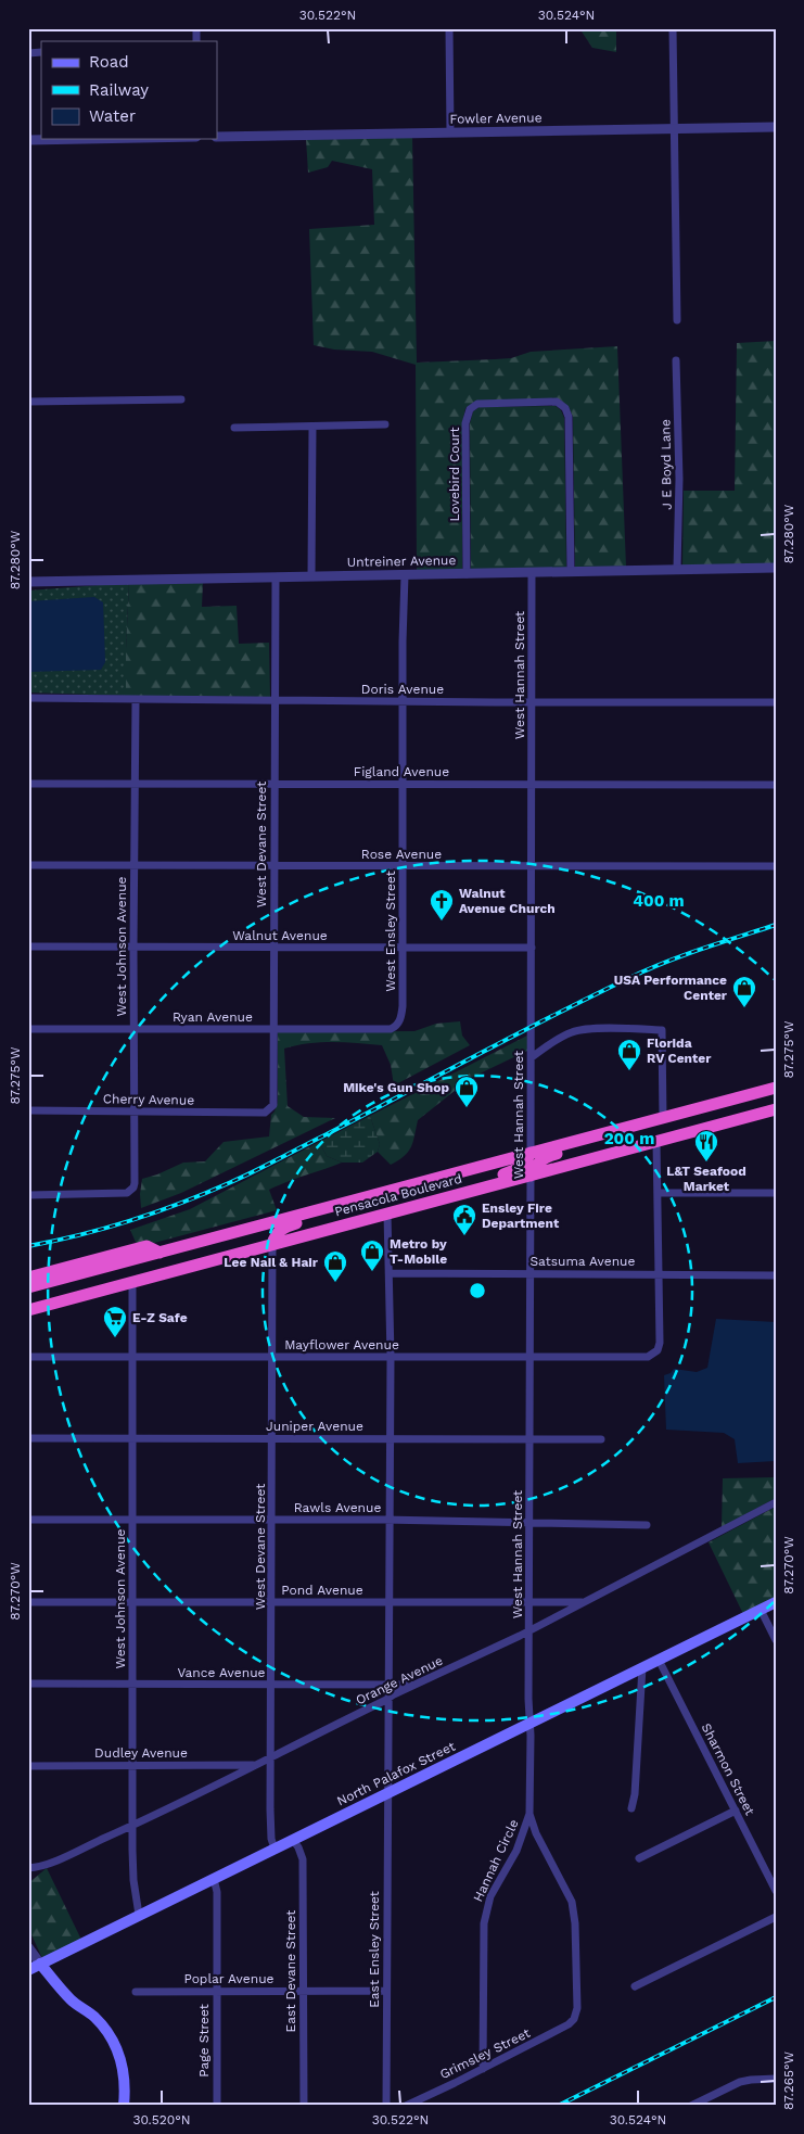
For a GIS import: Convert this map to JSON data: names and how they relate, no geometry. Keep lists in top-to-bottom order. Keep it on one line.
{"streets":{"highway":["Pensacola Boulevard"],"main road":["North Palafox Street"],"street":["Fowler Avenue","J E Boyd Lane","Lovebird Court","Untreiner Avenue","West Hannah Street","Doris Avenue","Figland Avenue","West Devane Street","Rose Avenue","West Ensley Street","Walnut Avenue","West Johnson Avenue","Ryan Avenue","Cherry Avenue","Satsuma Avenue","Mayflower Avenue","Juniper Avenue","Rawls Avenue","Pond Avenue","Vance Avenue","Orange Avenue","Dudley Avenue","Sharmon Street","Hannah Circle","East Ensley Street","East Devane Street","Poplar Avenue","Page Street","Grimsley Street"]},"crossings":[["J E Boyd Lane","Untreiner Avenue"],["Lovebird Court","Untreiner Avenue"],["Untreiner Avenue","West Hannah Street"],["Untreiner Avenue","West Devane Street"],["Untreiner Avenue","West Ensley Street"],["West Hannah Street","Doris Avenue"],["West Hannah Street","Figland Avenue"],["West Hannah Street","Rose Avenue"],["West Hannah Street","Walnut Avenue"],["West Hannah Street","Pensacola Boulevard"],["West Hannah Street","Satsuma Avenue"],["West Hannah Street","Mayflower Avenue"],["West Hannah Street","Juniper Avenue"],["West Hannah Street","Rawls Avenue"],["West Hannah Street","Pond Avenue"],["West Hannah Street","Orange Avenue"],["West Hannah Street","North Palafox Street"],["West Hannah Street","Hannah Circle"],["Doris Avenue","West Devane Street"],["Doris Avenue","West Ensley Street"],["Doris Avenue","West Johnson Avenue"],["Figland Avenue","West Devane Street"],["Figland Avenue","West Ensley Street"],["Figland Avenue","West Johnson Avenue"],["West Devane Street","Rose Avenue"],["West Devane Street","Walnut Avenue"],["West Devane Street","Ryan Avenue"],["West Devane Street","Cherry Avenue"],["West Devane Street","Pensacola Boulevard"],["West Devane Street","Mayflower Avenue"],["West Devane Street","Juniper Avenue"],["West Devane Street","Rawls Avenue"],["West Devane Street","Pond Avenue"],["West Devane Street","Vance Avenue"],["West Devane Street","Orange Avenue"],["West Devane Street","North Palafox Street"],["Rose Avenue","West Ensley Street"],["Rose Avenue","West Johnson Avenue"],["West Ensley Street","Walnut Avenue"],["West Ensley Street","Ryan Avenue"],["Walnut Avenue","West Johnson Avenue"],["West Johnson Avenue","Ryan Avenue"],["West Johnson Avenue","Cherry Avenue"],["West Johnson Avenue","Pensacola Boulevard"],["West Johnson Avenue","Mayflower Avenue"],["West Johnson Avenue","Juniper Avenue"],["West Johnson Avenue","Rawls Avenue"],["West Johnson Avenue","Pond Avenue"],["West Johnson Avenue","Vance Avenue"],["West Johnson Avenue","Orange Avenue"],["West Johnson Avenue","Dudley Avenue"],["West Johnson Avenue","North Palafox Street"],["Satsuma Avenue","Mayflower Avenue"],["Pond Avenue","Orange Avenue"],["Vance Avenue","Orange Avenue"],["Orange Avenue","Dudley Avenue"],["Sharmon Street","North Palafox Street"],["North Palafox Street","East Ensley Street"],["North Palafox Street","East Devane Street"],["North Palafox Street","Page Street"],["Hannah Circle","Grimsley Street"],["East Ensley Street","Poplar Avenue"],["East Devane Street","Poplar Avenue"],["Poplar Avenue","Page Street"]],"places":{"church":["Walnut Avenue Church"],"shop":["USA Performance Center","Florida RV Center","Mike's Gun Shop","Metro by T-Mobile","Lee Nail & Hair"],"restaurant":["L&T Seafood Market"],"public building":["Ensley Fire Department"],"supermarket":["E-Z Safe"]},"legend":["Road","Railway","Water"],"coordinates":["30.522°N","30.524°N","87.280°W","87.275°W","87.270°W","87.265°W","30.520°N"],"rings":["400 m","200 m"]}
